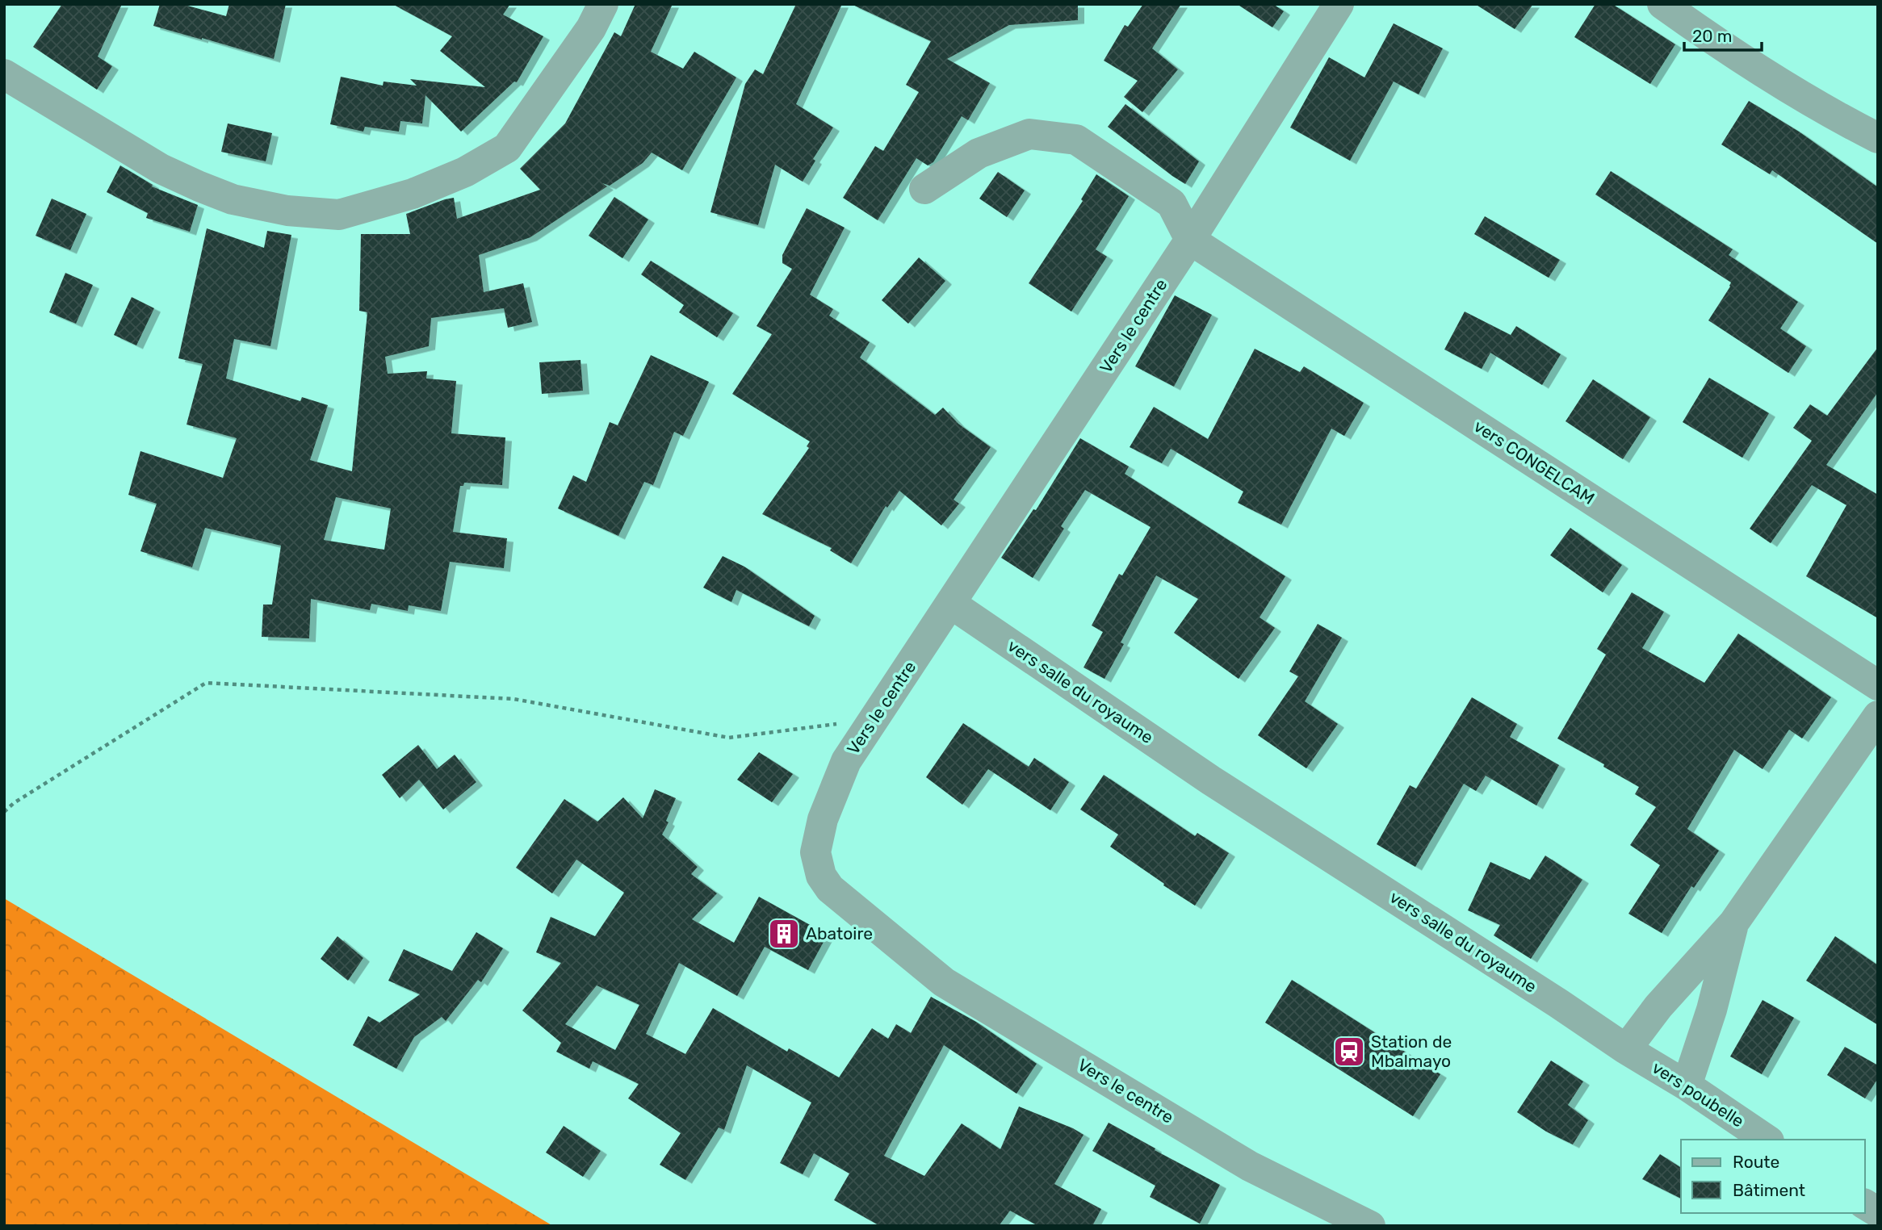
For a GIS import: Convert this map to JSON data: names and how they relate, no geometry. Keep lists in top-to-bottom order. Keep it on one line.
{"streets":{"street":["Vers le centre","vers CONGELCAM","vers salle du royaume","vers poubelle"]},"crossings":[["Vers le centre","vers CONGELCAM"],["Vers le centre","vers salle du royaume"],["vers salle du royaume","vers poubelle"]],"places":{"building":["Abatoire"],"station":["Station de Mbalmayo"]},"legend":["Route","Bâtiment"],"scale_bar":"20 m"}
